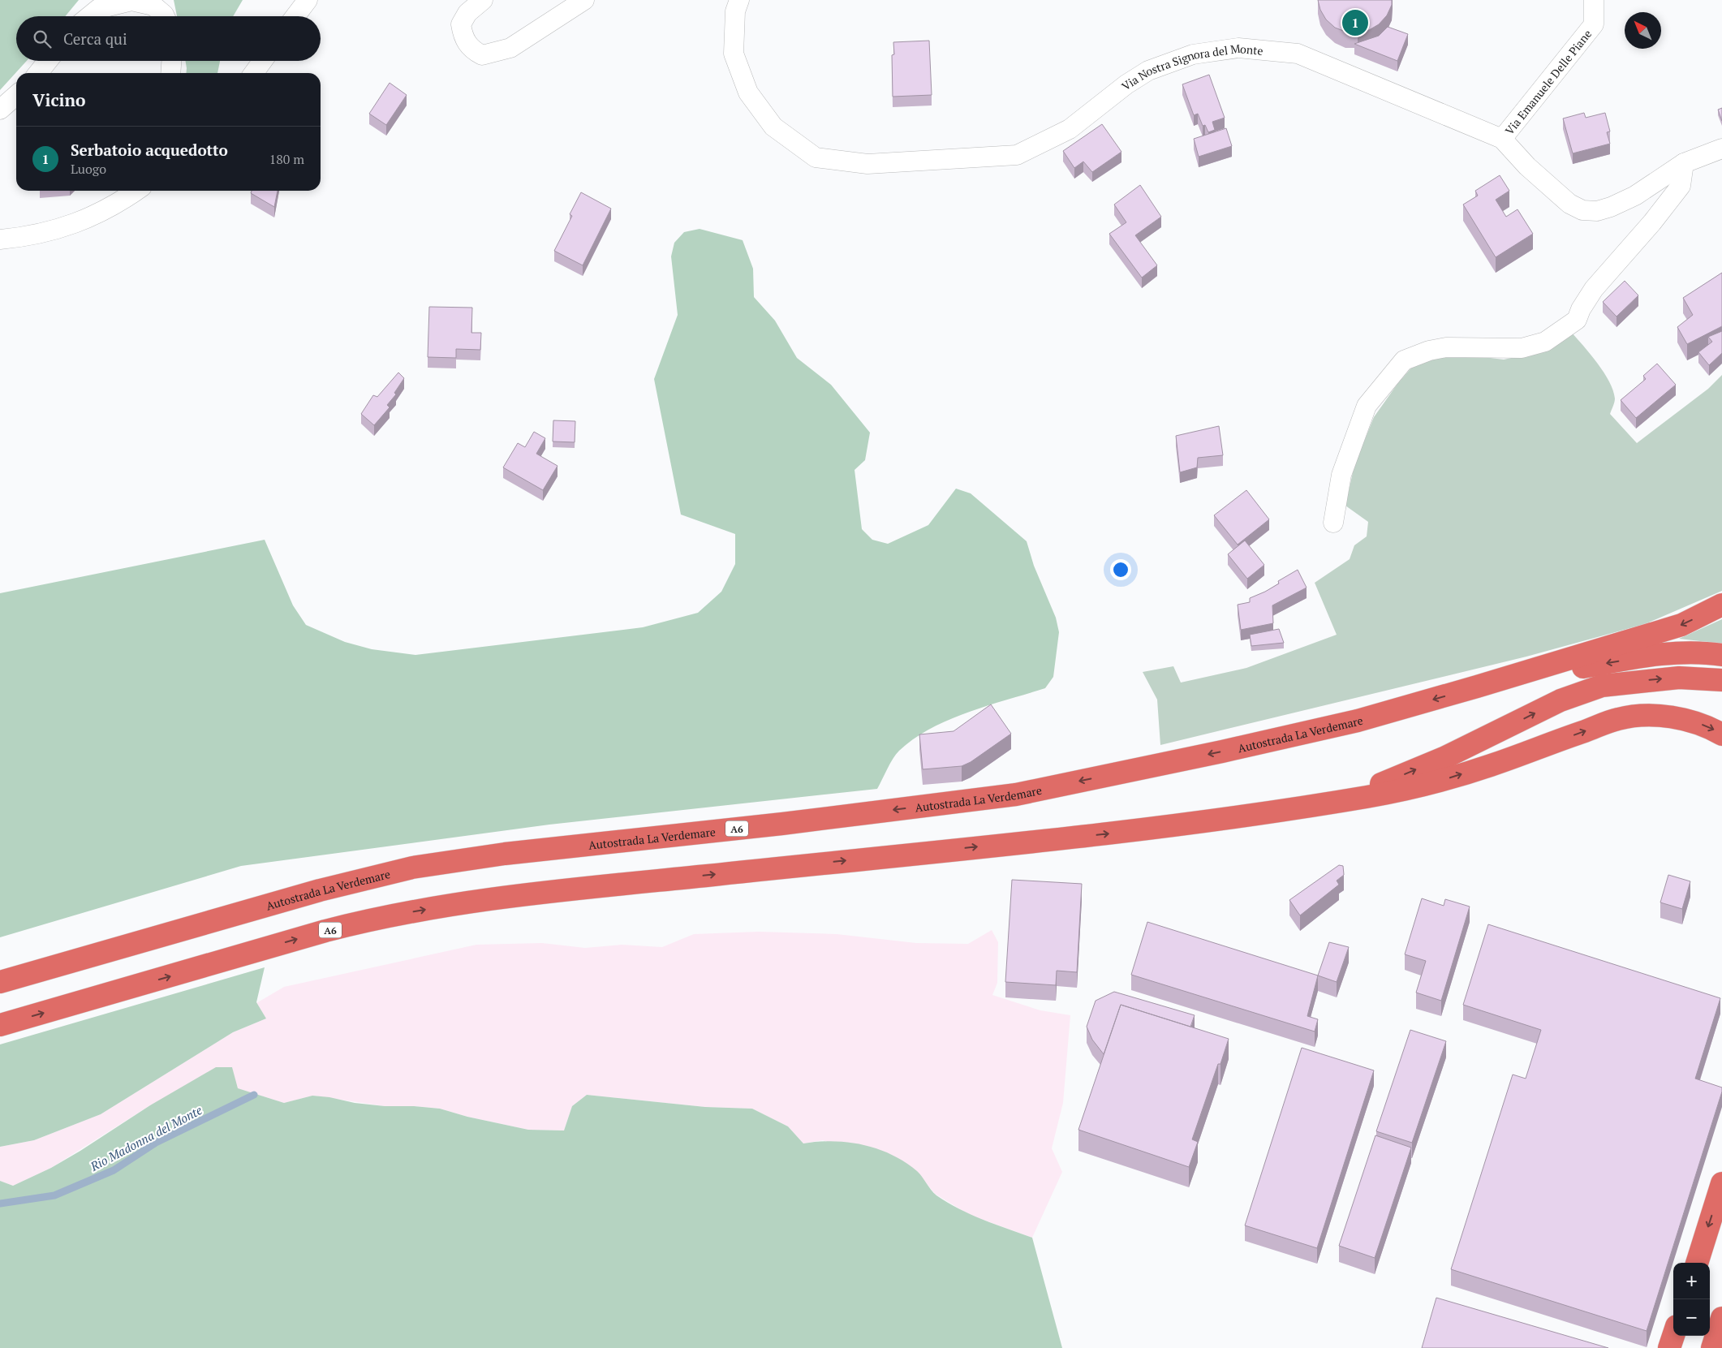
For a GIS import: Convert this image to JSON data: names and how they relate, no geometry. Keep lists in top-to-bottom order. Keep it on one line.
{"streets":{"highway":["Autostrada La Verdemare","A6"],"street":["Via Nostra Signora del Monte","Via Emanuele Delle Piane"]},"crossings":[["Via Nostra Signora del Monte","Via Emanuele Delle Piane"]],"water":["Rio Madonna del Monte"],"north":"top left","page":{"pins":"1","search":"Cerca qui","heading":"Vicino","list":[{"mark":"1","name":"Serbatoio acquedotto","note":"Luogo","value":"180 m"}],"map_buttons":["+","−"]}}
